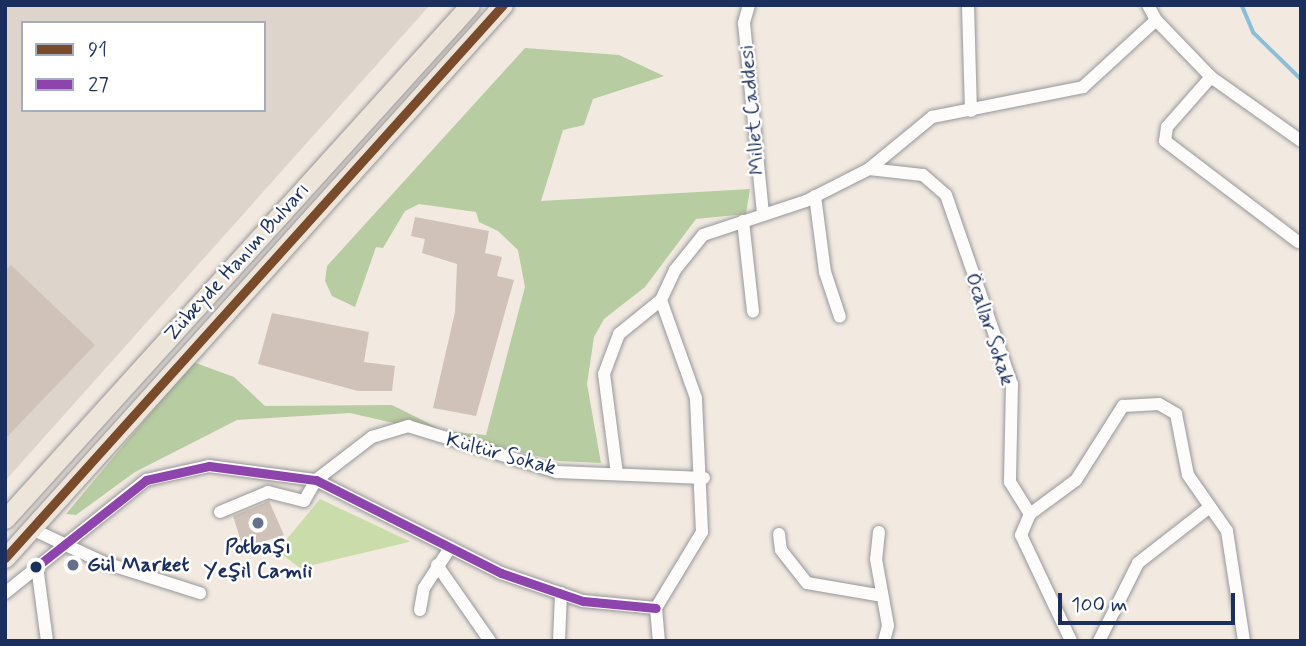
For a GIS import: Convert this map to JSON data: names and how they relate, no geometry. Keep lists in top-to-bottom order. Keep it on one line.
{"streets":{"highway":["Zübeyde Hanım Bulvarı"],"street":["Millet Caddesi","Öcallar Sokak","Kültür Sokak"]},"places":["Potbaşı Yeşil Camii","Gül Market"],"lines":["transit line 91","transit line 27"],"legend":["91","27"],"scale_bar":"100 m"}
